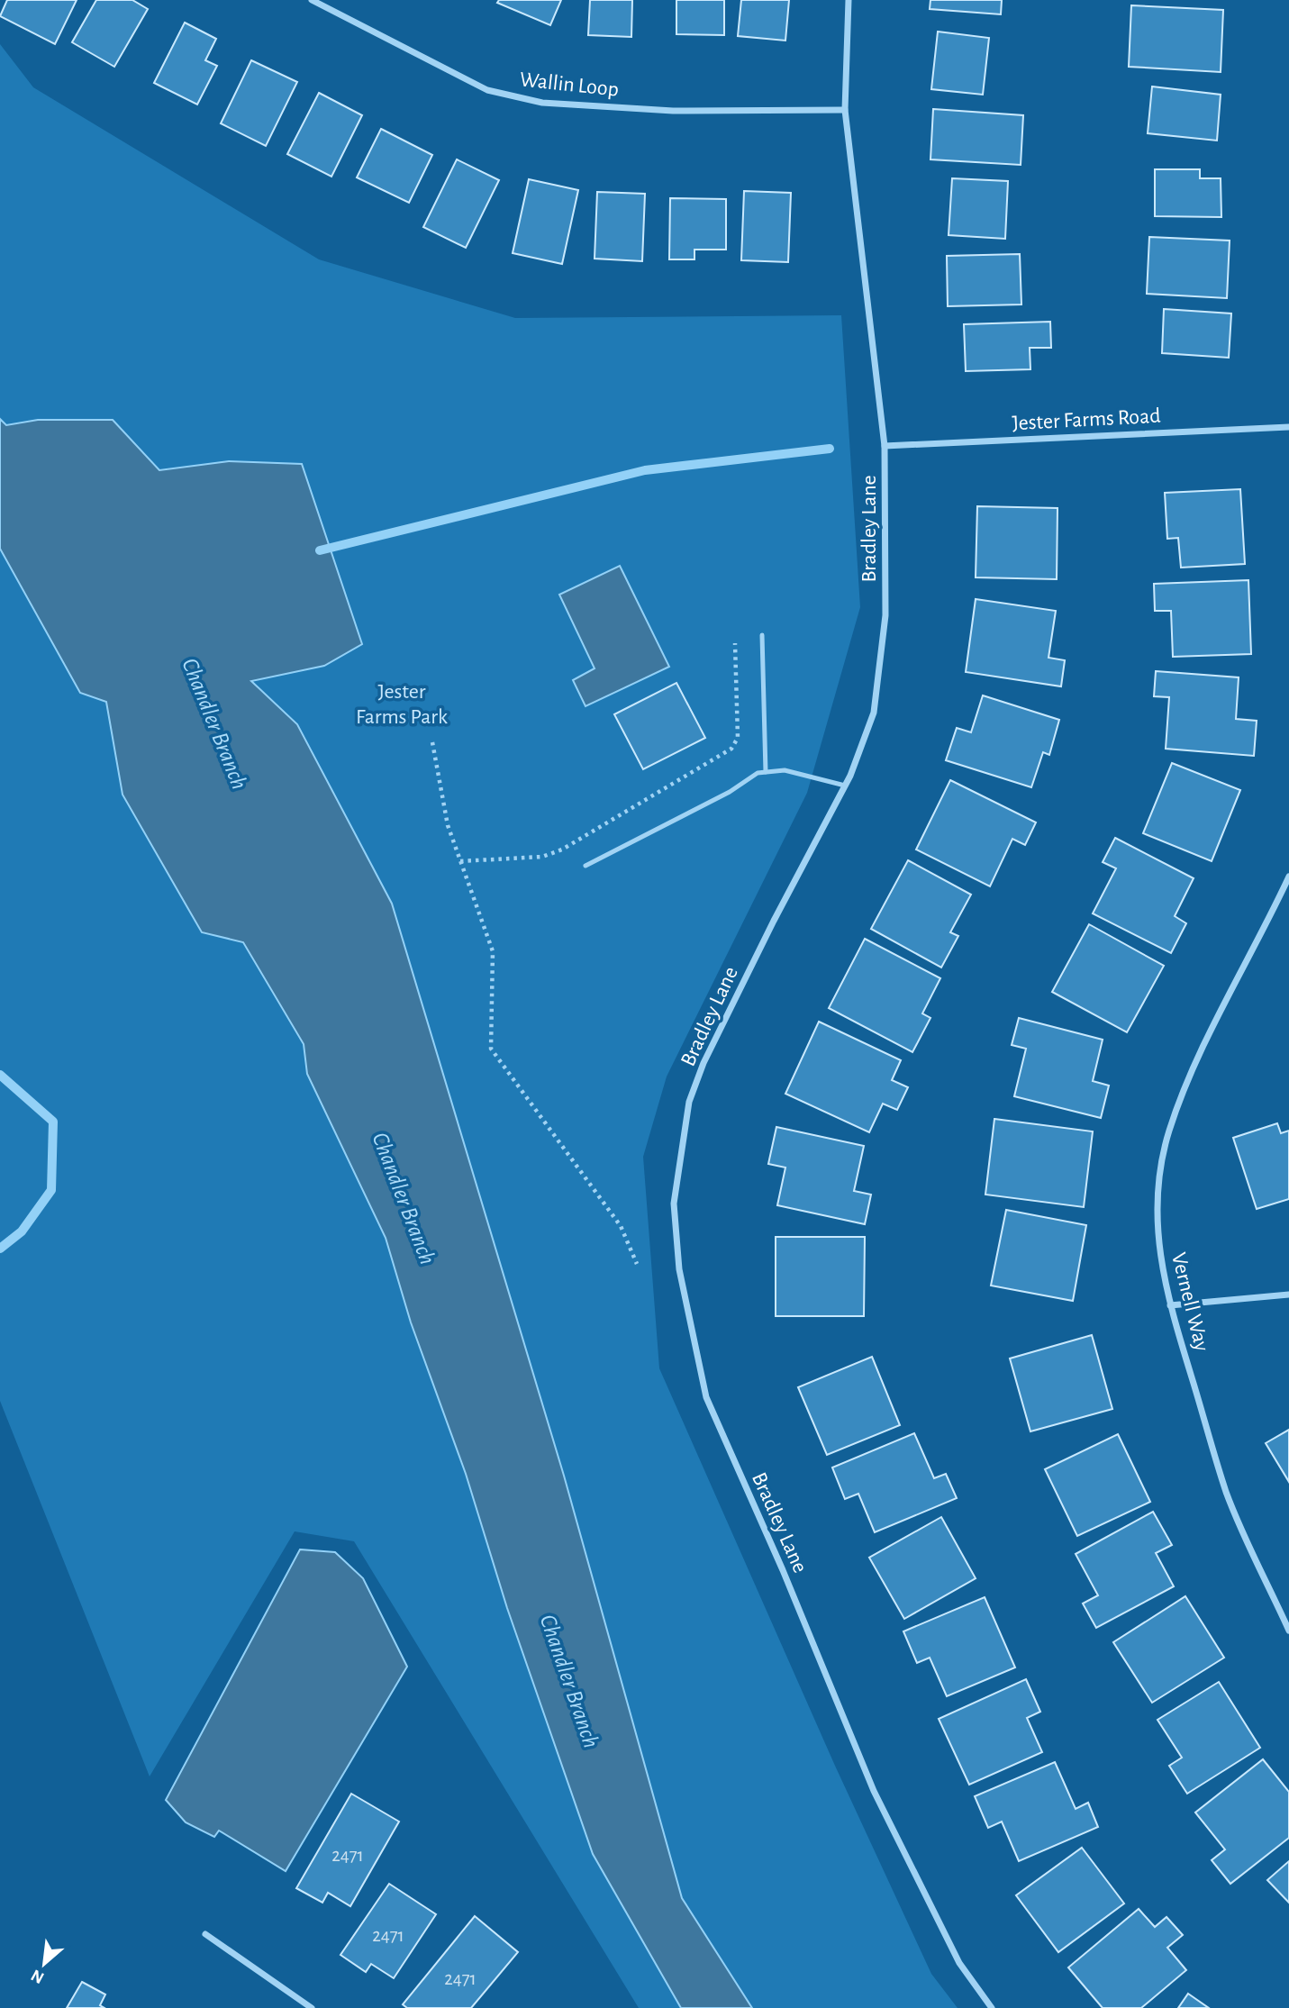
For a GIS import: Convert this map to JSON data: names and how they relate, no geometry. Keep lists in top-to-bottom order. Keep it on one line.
{"streets":{"street":["Wallin Loop","Jester Farms Road","Bradley Lane","Vernell Way"]},"crossings":[["Wallin Loop","Bradley Lane"],["Jester Farms Road","Bradley Lane"]],"water":["Chandler Branch"],"parks":["Jester Farms Park"],"house_numbers":["2471","2471","2471"],"north":"bottom left"}
